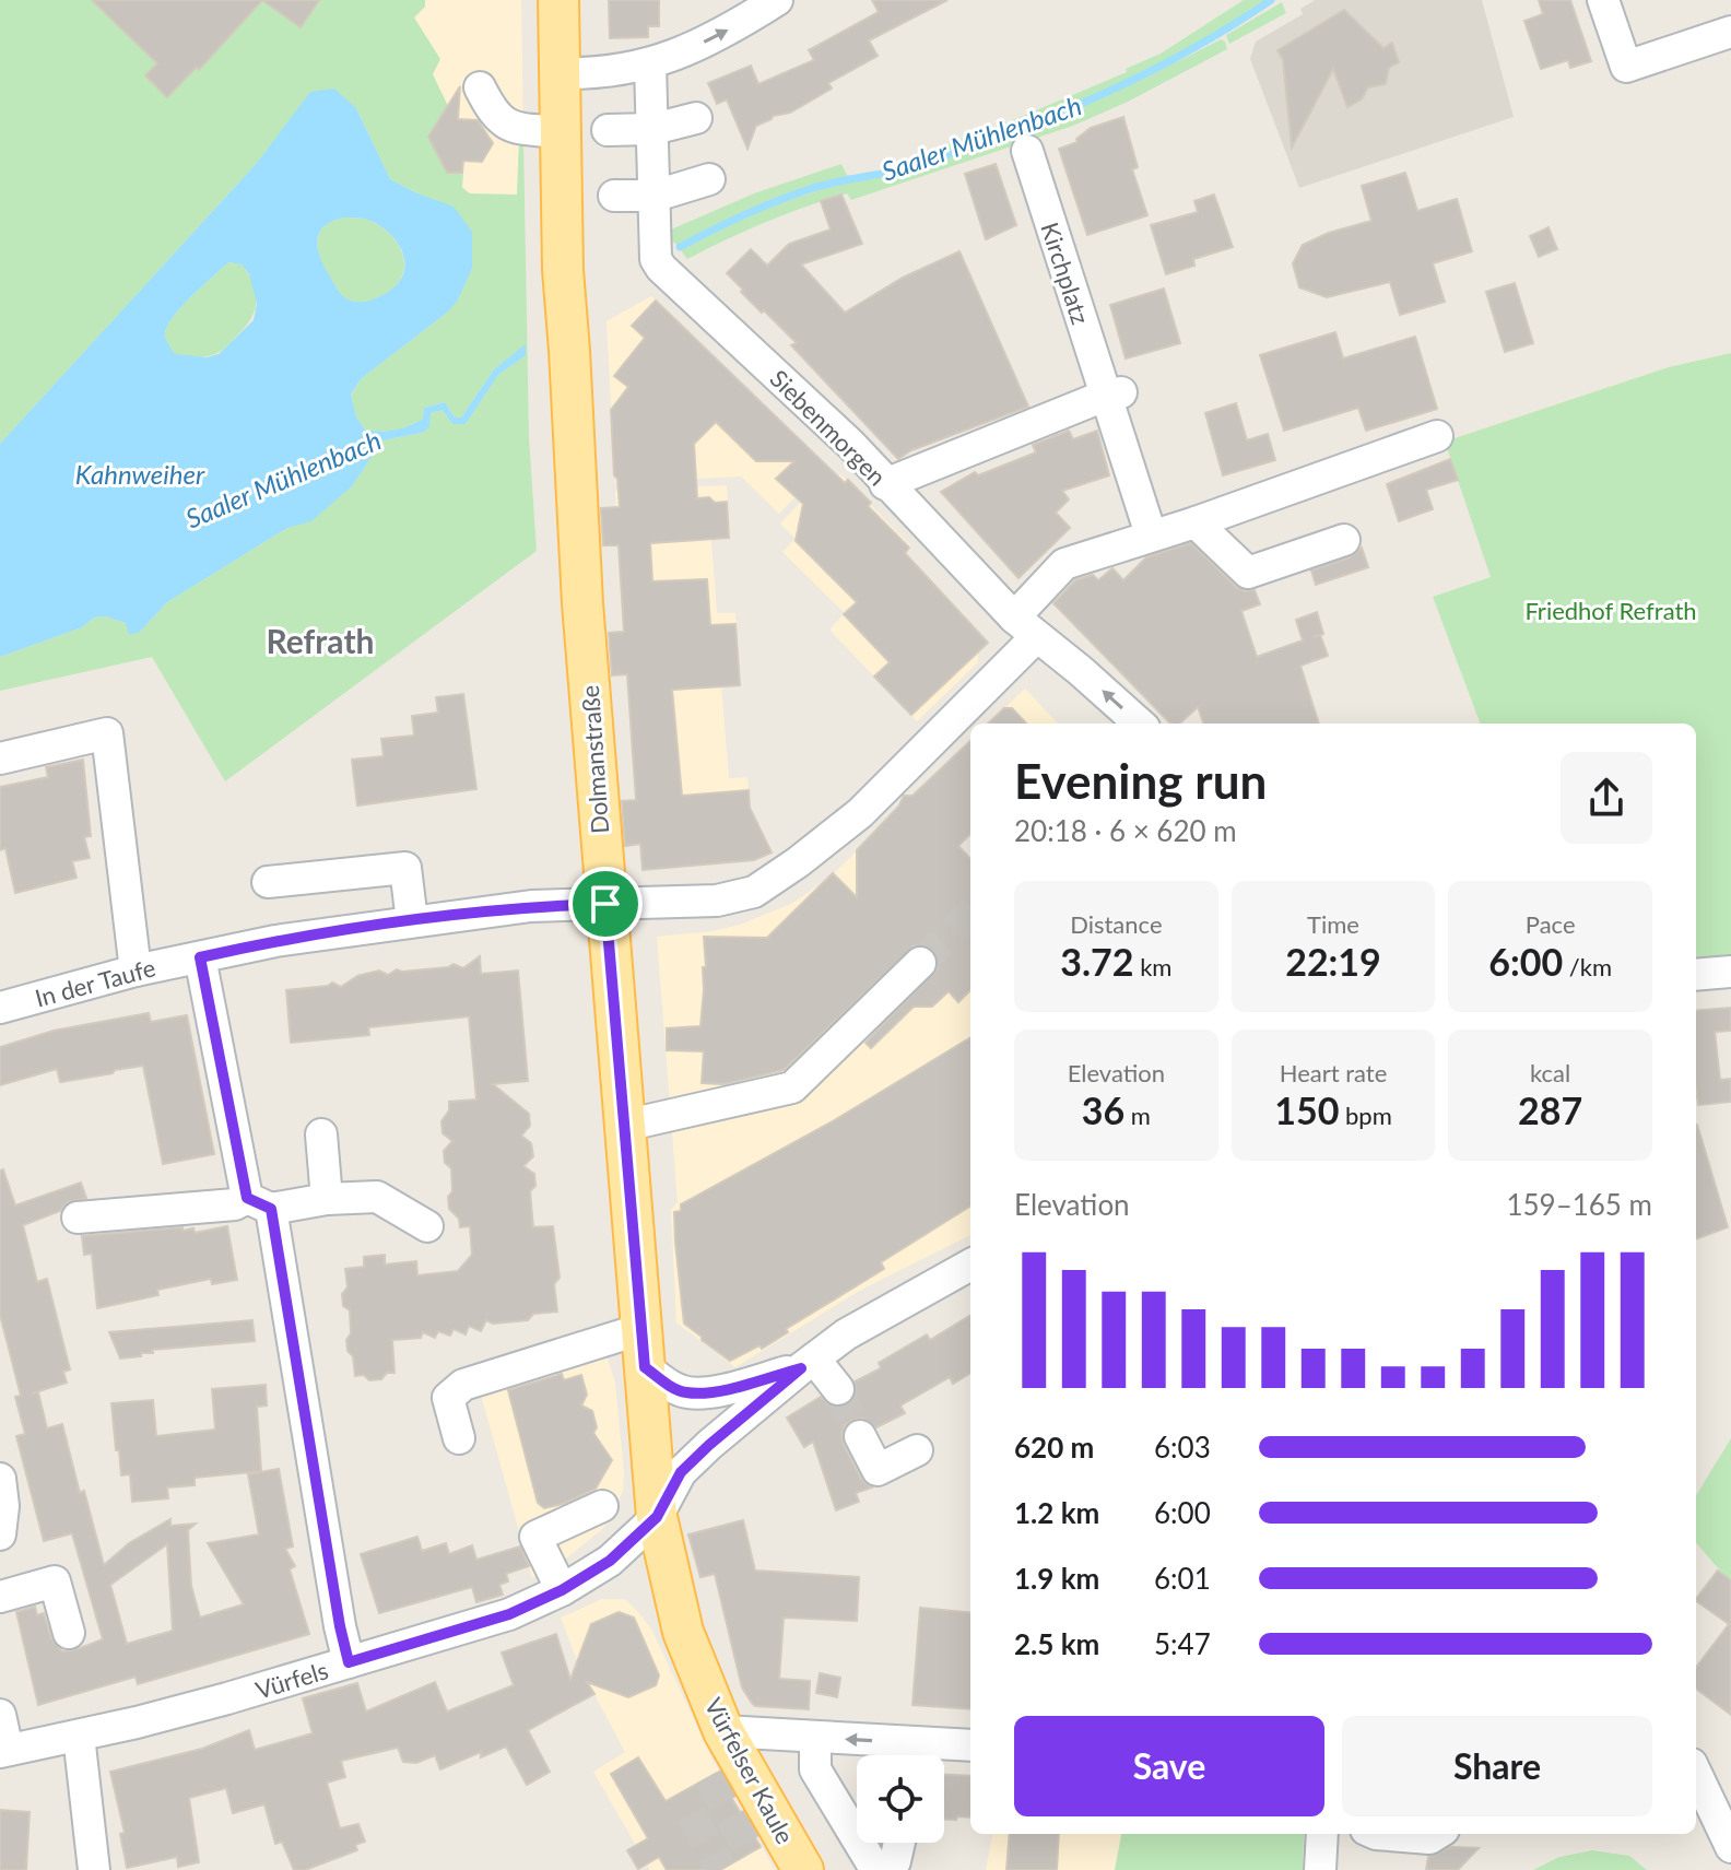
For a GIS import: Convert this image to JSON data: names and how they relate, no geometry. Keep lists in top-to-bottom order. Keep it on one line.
{"streets":{"main road":["Dolmanstraße","Vürfelser Kaule"],"street":["Kirchplatz","Siebenmorgen","In der Taufe","Vürfels"]},"crossings":[["Siebenmorgen","In der Taufe"],["Dolmanstraße","In der Taufe"],["Dolmanstraße","Vürfels"],["Dolmanstraße","Vürfelser Kaule"],["Vürfels","Vürfelser Kaule"]],"districts":["Refrath"],"water":["Saaler Mühlenbach","Kahnweiher"],"parks":["Friedhof Refrath"],"page":{"heading":["Evening run","20:18 · 6 × 620 m"],"stats":[["Distance","3.72 km"],["Time","22:19"],["Pace","6:00 /km"],["Elevation","36 m"],["Heart rate","150 bpm"],["kcal","287"]],"chart":["Elevation","159–165 m"],"list":[{"name":"620 m","note":"6:03"},{"name":"1.2 km","note":"6:00"},{"name":"1.9 km","note":"6:01"},{"name":"2.5 km","note":"5:47"}],"buttons":["Save","Share"]}}
